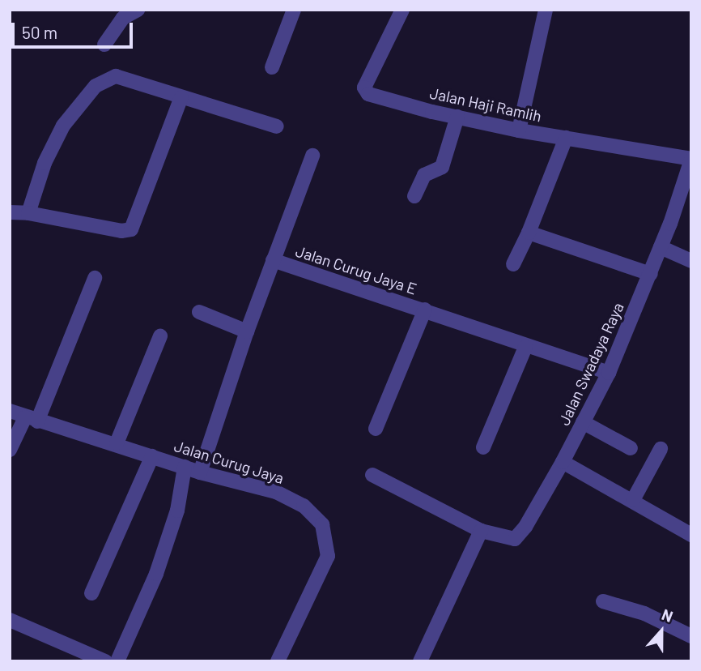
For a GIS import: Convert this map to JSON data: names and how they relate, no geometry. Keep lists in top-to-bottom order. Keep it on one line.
{"streets":{"street":["Jalan Haji Ramlih","Jalan Curug Jaya E","Jalan Swadaya Raya","Jalan Curug Jaya"]},"crossings":[["Jalan Haji Ramlih","Jalan Swadaya Raya"],["Jalan Curug Jaya E","Jalan Swadaya Raya"],["Jalan Curug Jaya E","Jalan Curug Jaya"]],"scale_bar":"50 m","north":"top"}
